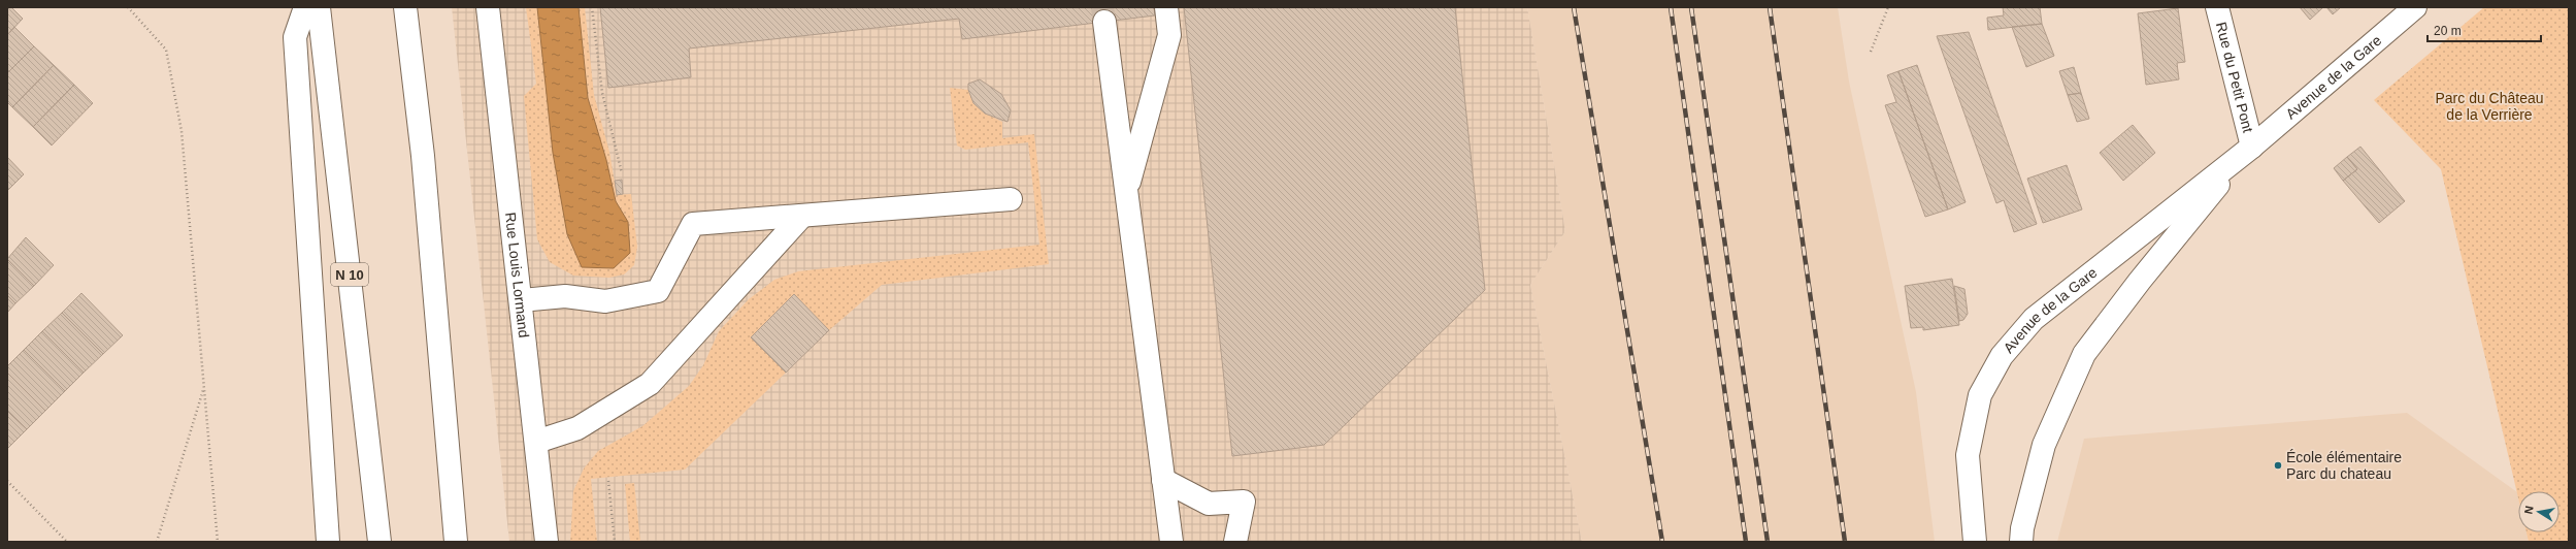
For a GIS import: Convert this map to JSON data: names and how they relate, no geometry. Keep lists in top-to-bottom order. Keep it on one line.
{"streets":{"street":["Avenue de la Gare","Rue du Petit Pont","N 10","Rue Louis Lormand"]},"crossings":[["Avenue de la Gare","Rue du Petit Pont"]],"parks":["Parc du Château de la Verrière"],"places":["École élémentaire Parc du chateau"],"scale_bar":"20 m","north":"left"}
